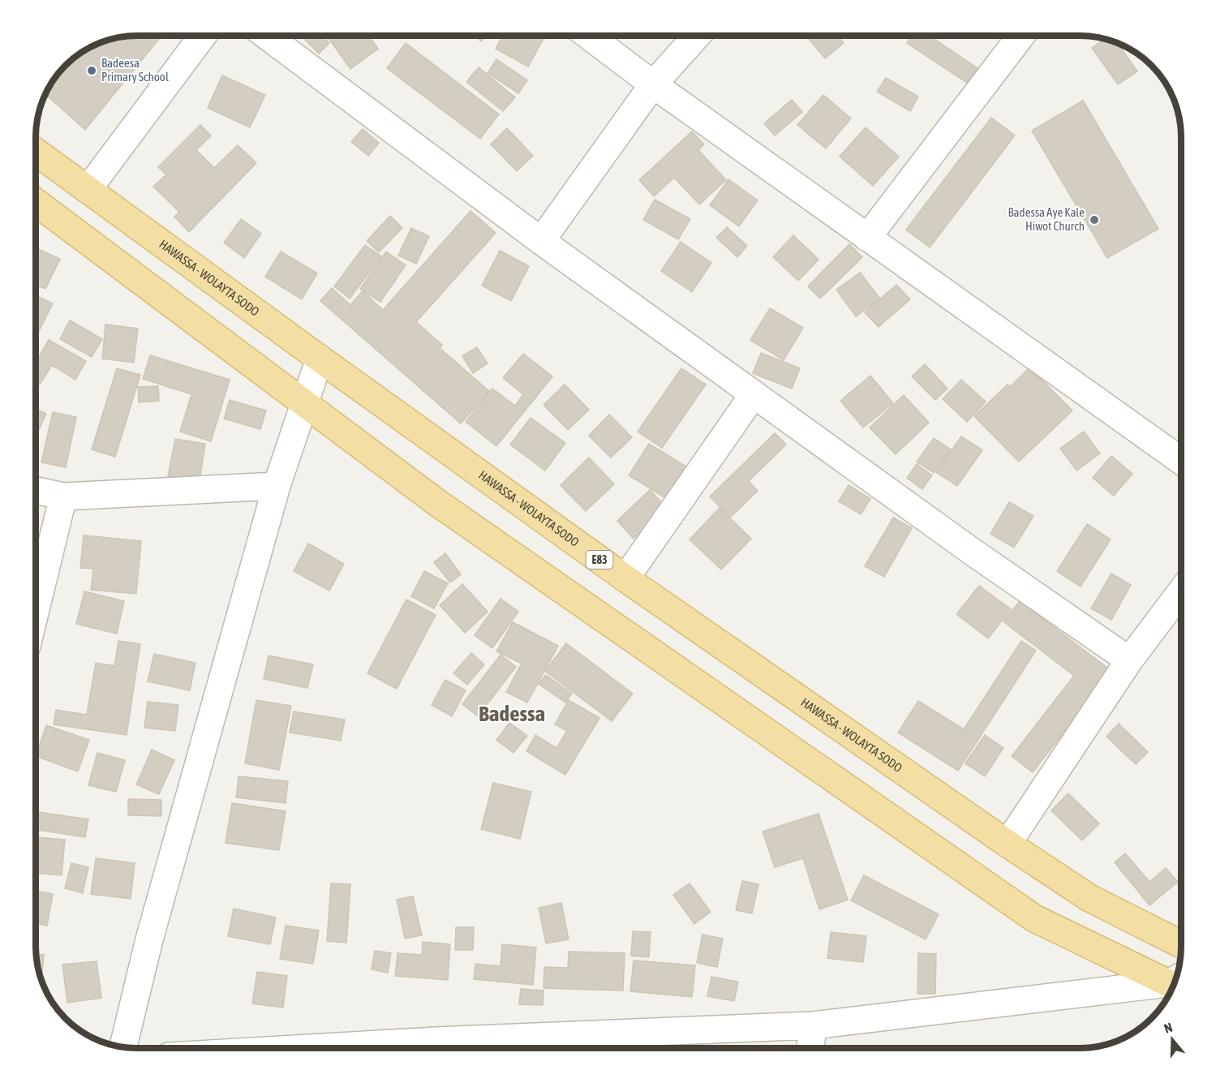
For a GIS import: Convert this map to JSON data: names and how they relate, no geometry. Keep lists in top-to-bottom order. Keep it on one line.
{"streets":{"main road":["HAWASSA - WOLAYTA SODO","E83"]},"districts":["Badessa"],"places":["Badeesa Primary School","Badessa Aye Kale Hiwot Church"],"north":"top"}
